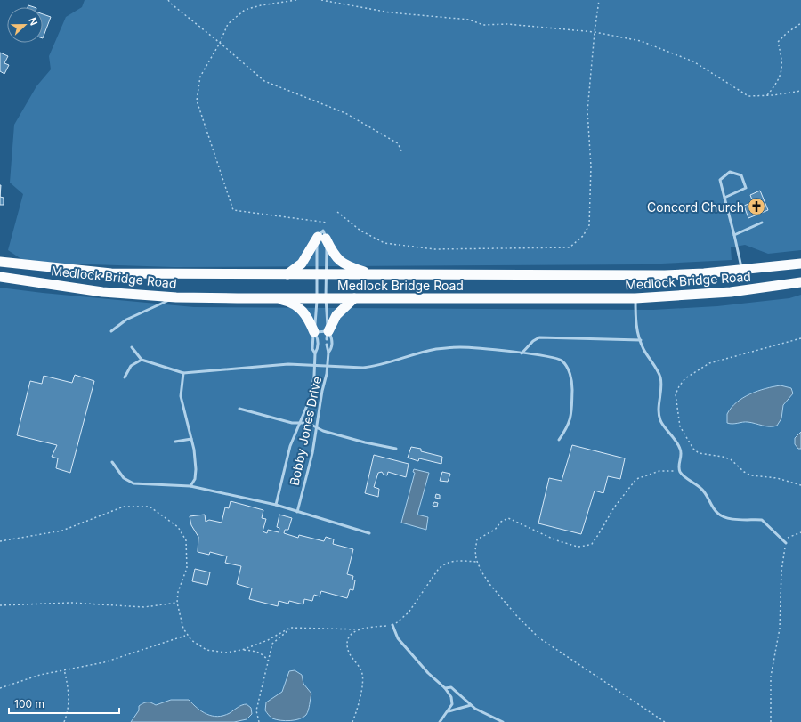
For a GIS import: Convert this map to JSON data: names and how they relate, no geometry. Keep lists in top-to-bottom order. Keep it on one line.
{"streets":{"highway":["Medlock Bridge Road"],"lane":["Bobby Jones Drive"]},"crossings":[["Medlock Bridge Road","Bobby Jones Drive"]],"places":{"church":["Concord Church"]},"scale_bar":"100 m","north":"right"}
